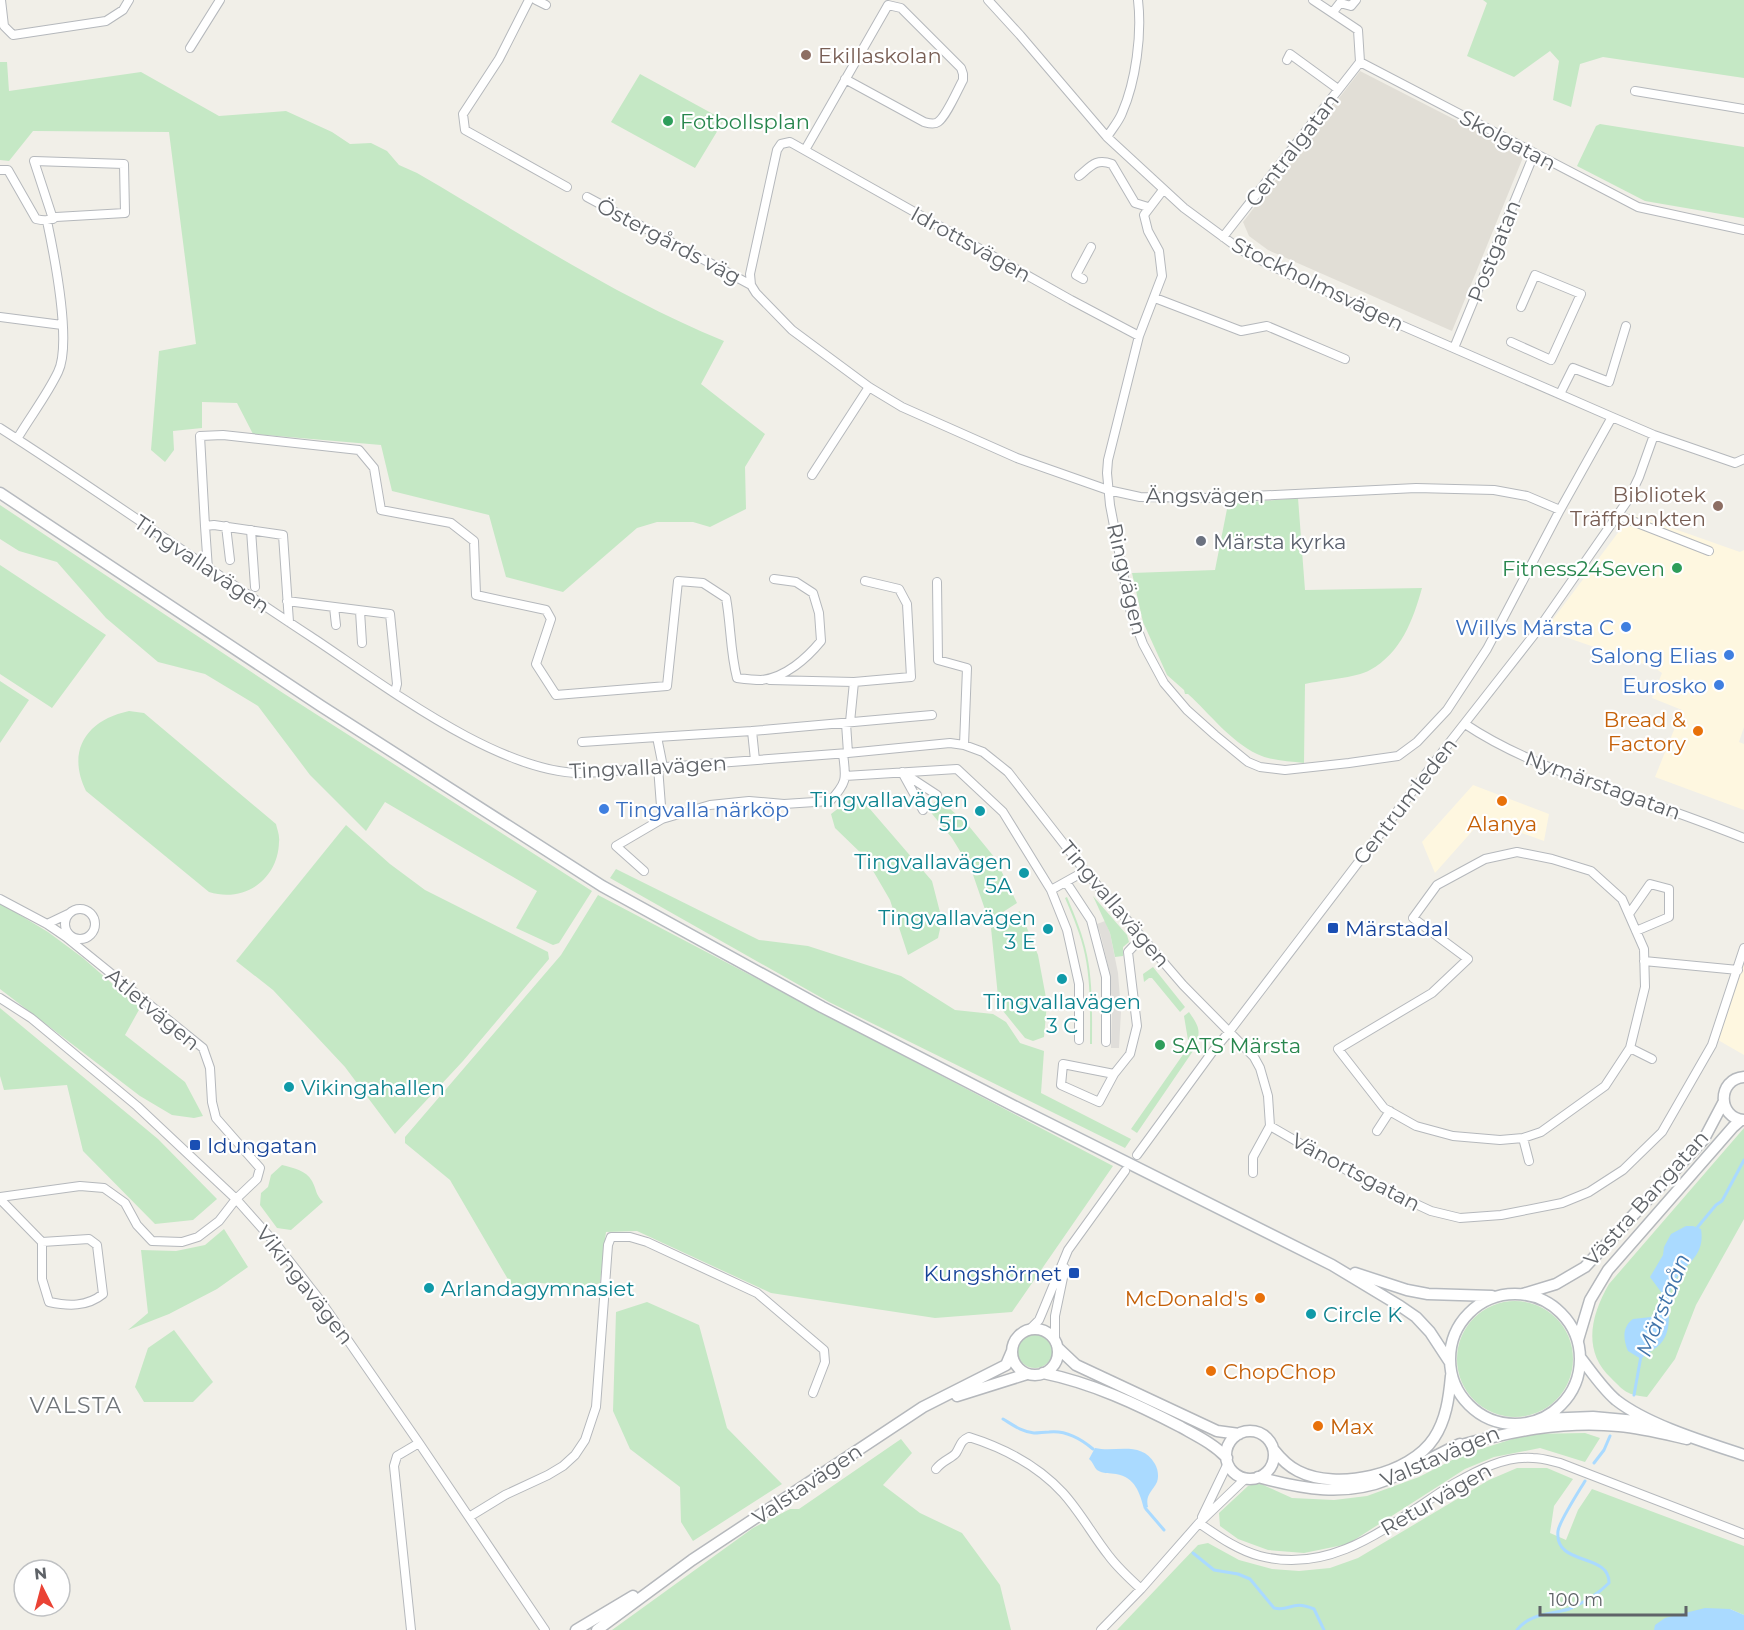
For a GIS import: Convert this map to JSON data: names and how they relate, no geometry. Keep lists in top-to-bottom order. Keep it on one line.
{"streets":{"street":["Skolgatan","Centralgatan","Östergårds väg","Idrottsvägen","Postgatan","Stockholmsvägen","Ängsvägen","Tingvallavägen","Ringvägen","Nymärstagatan","Centrumleden","Atletvägen","Vänortsgatan","Västra Bangatan","Vikingavägen","Valstavägen","Returvägen"]},"crossings":[["Skolgatan","Centralgatan"],["Skolgatan","Postgatan"],["Centralgatan","Stockholmsvägen"],["Östergårds väg","Ängsvägen"],["Idrottsvägen","Ringvägen"],["Postgatan","Stockholmsvägen"],["Stockholmsvägen","Ringvägen"],["Stockholmsvägen","Centrumleden"],["Ängsvägen","Ringvägen"],["Tingvallavägen","Centrumleden"],["Tingvallavägen","Vänortsgatan"],["Nymärstagatan","Centrumleden"],["Atletvägen","Vikingavägen"],["Västra Bangatan","Valstavägen"]],"districts":["VALSTA"],"water":["Märstaån"],"places":{"other":["Ekillaskolan","Fotbollsplan","Bibliotek Träffpunkten","Märsta kyrka","Fitness24Seven","Willys Märsta C","Salong Elias","Eurosko","Bread & Factory","Alanya","Tingvalla närköp","Tingvallavägen 5D","Tingvallavägen 5A","Tingvallavägen 3 E","Tingvallavägen 3 C","SATS Märsta","Vikingahallen","Arlandagymnasiet","McDonald's","Circle K","ChopChop","Max"],"transit":["Märstadal","Idungatan","Kungshörnet"]},"scale_bar":"100 m","north":"top"}
